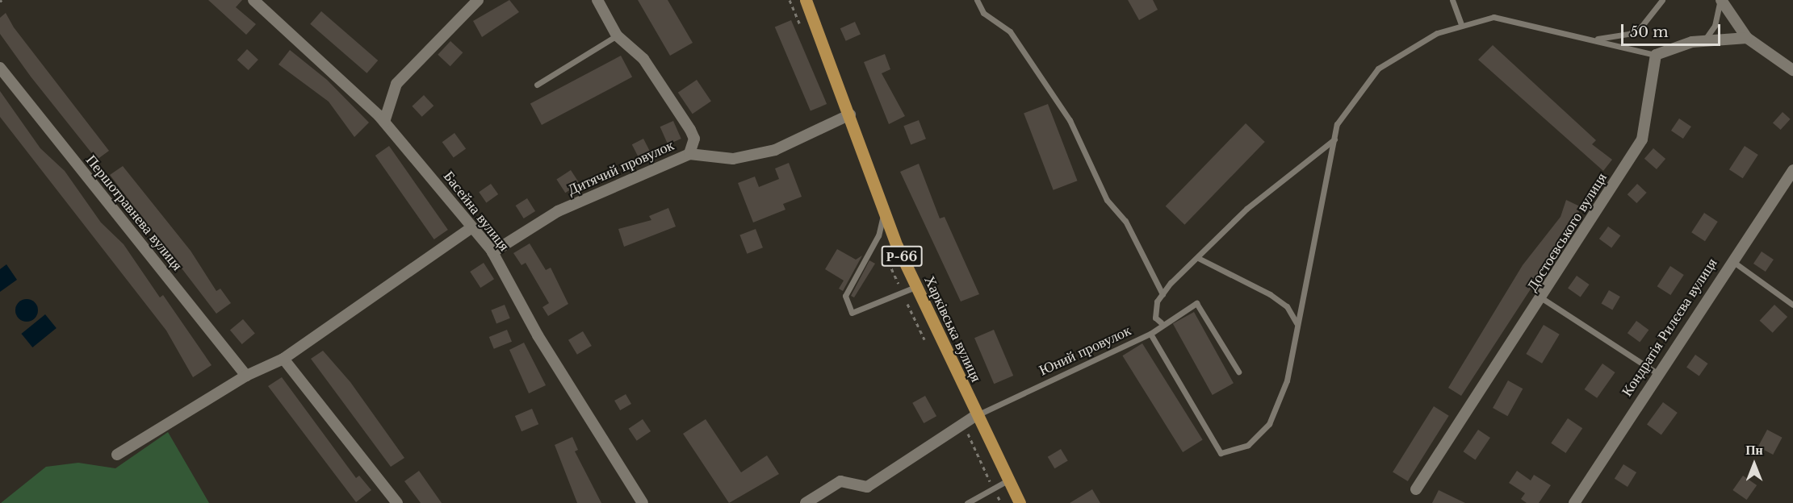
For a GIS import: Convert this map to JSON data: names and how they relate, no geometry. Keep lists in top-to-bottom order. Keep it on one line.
{"streets":{"main road":["Р-66","Харківська вулиця"],"street":["Дитячий провулок","Басейна вулиця","Першотравнева вулиця","Достоєвського вулиця","Кондратія Рилєєва вулиця"],"lane":["Юний провулок"]},"crossings":[["Дитячий провулок","Басейна вулиця"],["Дитячий провулок","Харківська вулиця"],["Харківська вулиця","Юний провулок"]],"scale_bar":"50 m","north":"top"}
